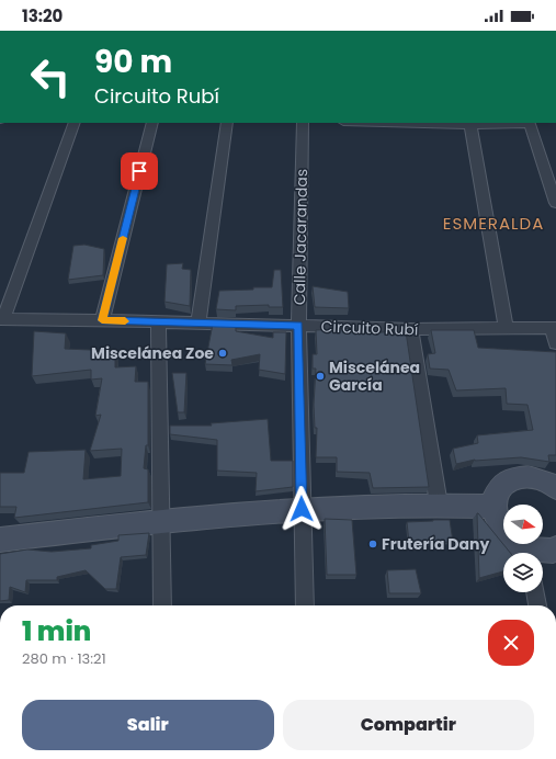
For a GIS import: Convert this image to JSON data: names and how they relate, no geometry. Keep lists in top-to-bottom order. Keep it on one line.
{"streets":{"street":["Calle Jacarandas","Circuito Rubí"]},"crossings":[["Calle Jacarandas","Circuito Rubí"]],"districts":["ESMERALDA"],"places":["Miscelánea Zoe","Miscelánea García","Frutería Dany"],"north":"right","page":{"status":"13:20","turn":["90 m","Circuito Rubí"],"heading":["1 min","280 m · 13:21"],"buttons":["Salir","Compartir"]}}
